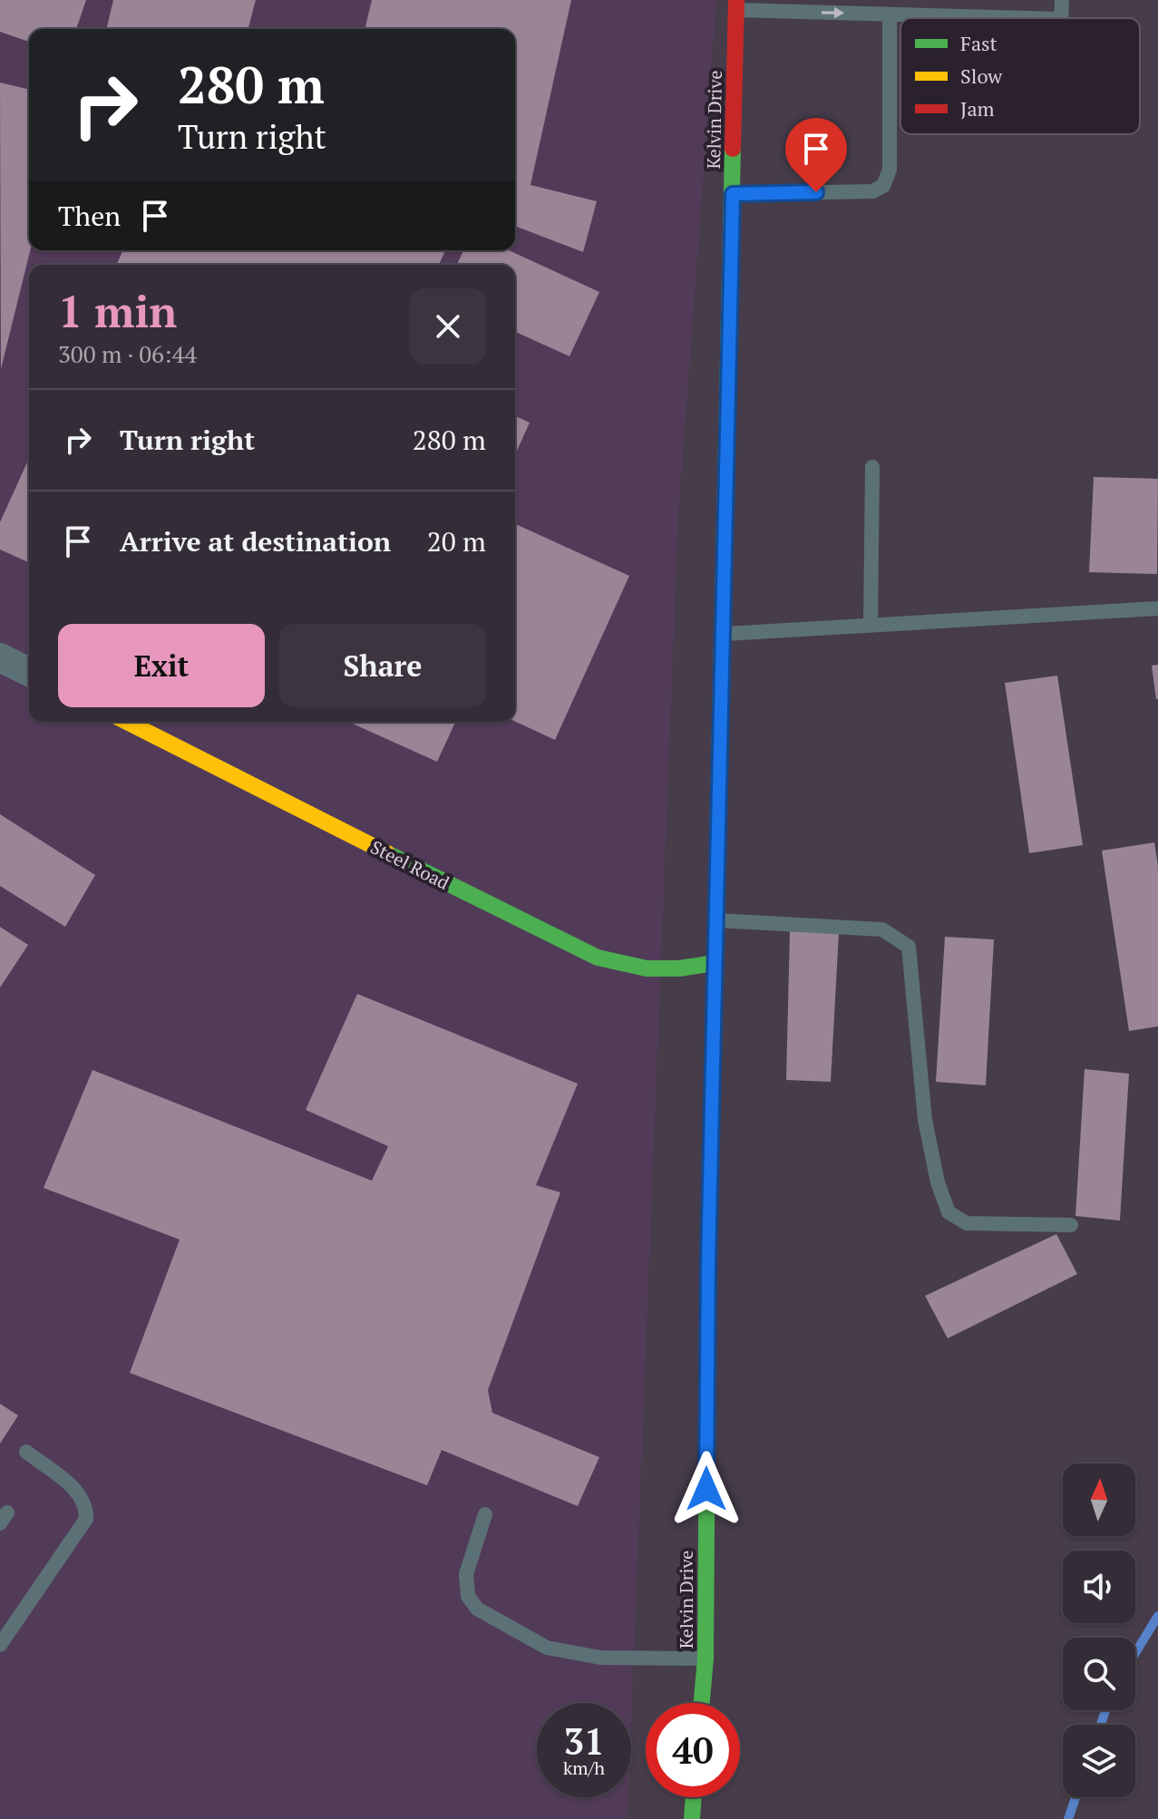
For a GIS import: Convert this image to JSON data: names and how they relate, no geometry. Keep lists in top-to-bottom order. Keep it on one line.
{"streets":{"street":["Kelvin Drive","Steel Road"]},"crossings":[["Kelvin Drive","Steel Road"]],"legend":["Fast","Slow","Jam"],"north":"top","page":{"turn":["280 m","Turn right"],"then":"Then","heading":["1 min","300 m · 06:44"],"list":[{"name":"Turn right","value":"280 m"},{"name":"Arrive at destination","value":"20 m"}],"buttons":["Exit","Share"],"speed":"31 km/h","limit":"40"}}
